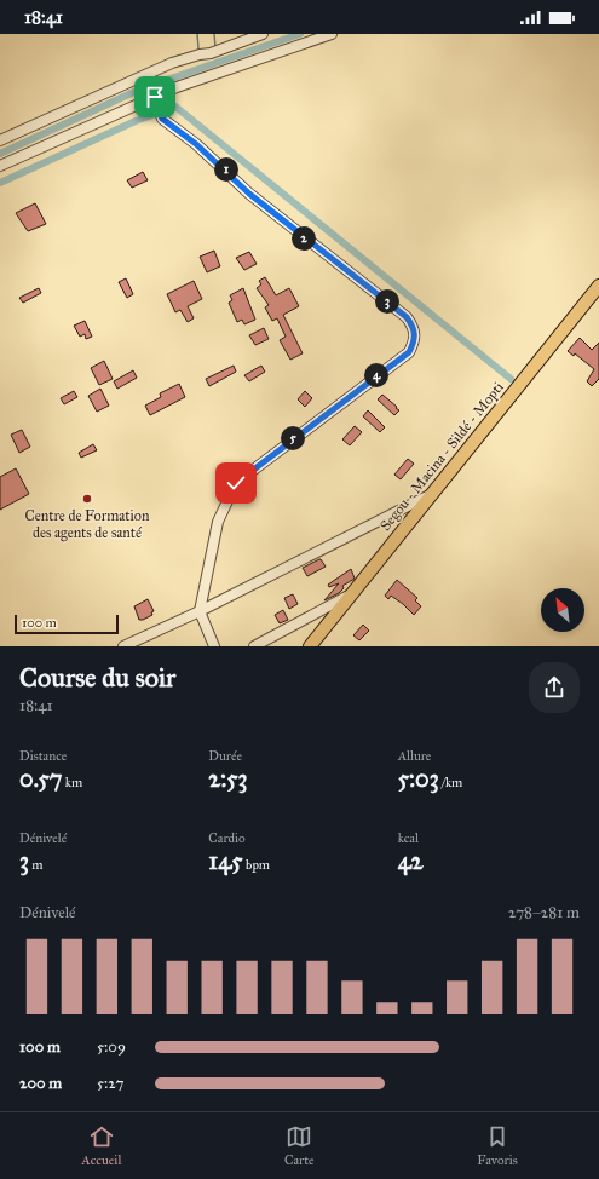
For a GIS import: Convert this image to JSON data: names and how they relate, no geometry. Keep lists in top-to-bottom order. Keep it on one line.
{"streets":{"main road":["Segou - Macina - Sildé - Mopti"]},"places":["Centre de Formation des agents de santé"],"scale_bar":"100 m","north":"top left","page":{"status":"18:41","pins":["1","2","3","4","5"],"scale":"100 m","heading":["Course du soir","18:41"],"stats":[["Distance","0.57 km"],["Durée","2:53"],["Allure","5:03 /km"],["Dénivelé","3 m"],["Cardio","145 bpm"],["kcal","42"]],"chart":["Dénivelé","278–281 m"],"list":[{"name":"100 m","note":"5:09"},{"name":"200 m","note":"5:27"}],"tabs":["Accueil","Carte","Favoris"]}}
